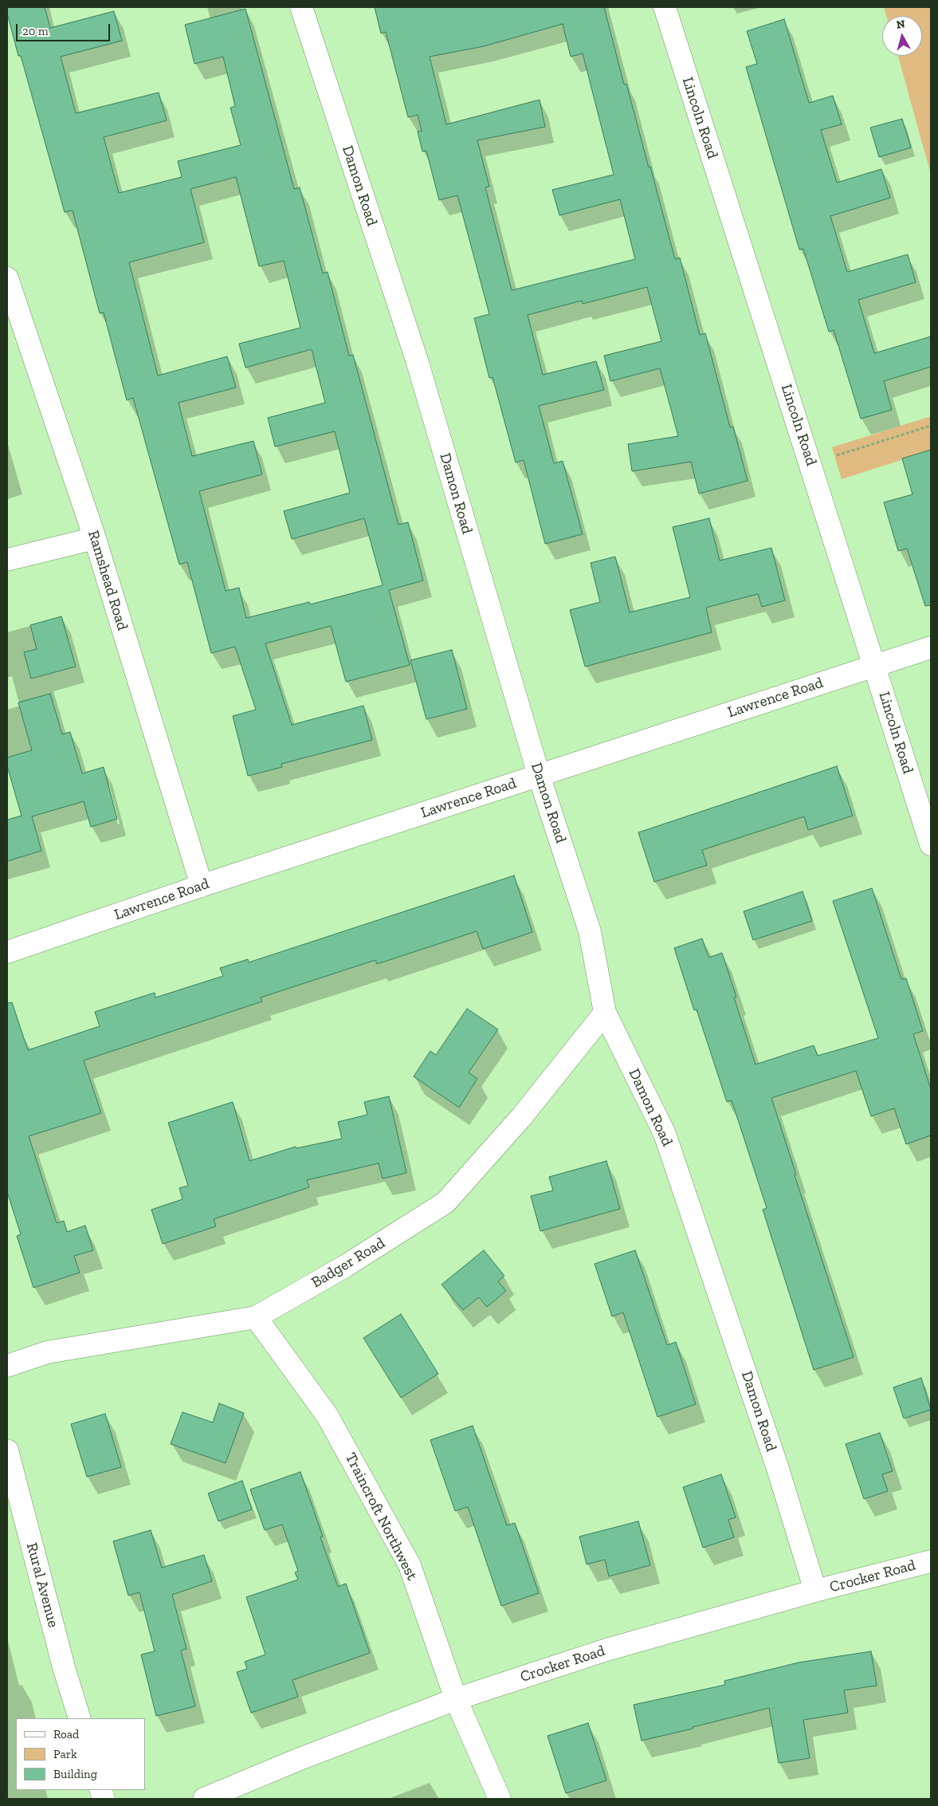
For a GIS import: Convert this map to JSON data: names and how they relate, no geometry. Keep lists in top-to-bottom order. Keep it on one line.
{"streets":{"street":["Lincoln Road","Damon Road","Ramshead Road","Lawrence Road","Badger Road","Traincroft Northwest","Crocker Road","Rural Avenue"]},"crossings":[["Lincoln Road","Lawrence Road"],["Damon Road","Lawrence Road"],["Damon Road","Badger Road"],["Damon Road","Crocker Road"],["Ramshead Road","Lawrence Road"],["Badger Road","Traincroft Northwest"],["Traincroft Northwest","Crocker Road"]],"legend":["Road","Park","Building"],"scale_bar":"20 m","north":"top"}
